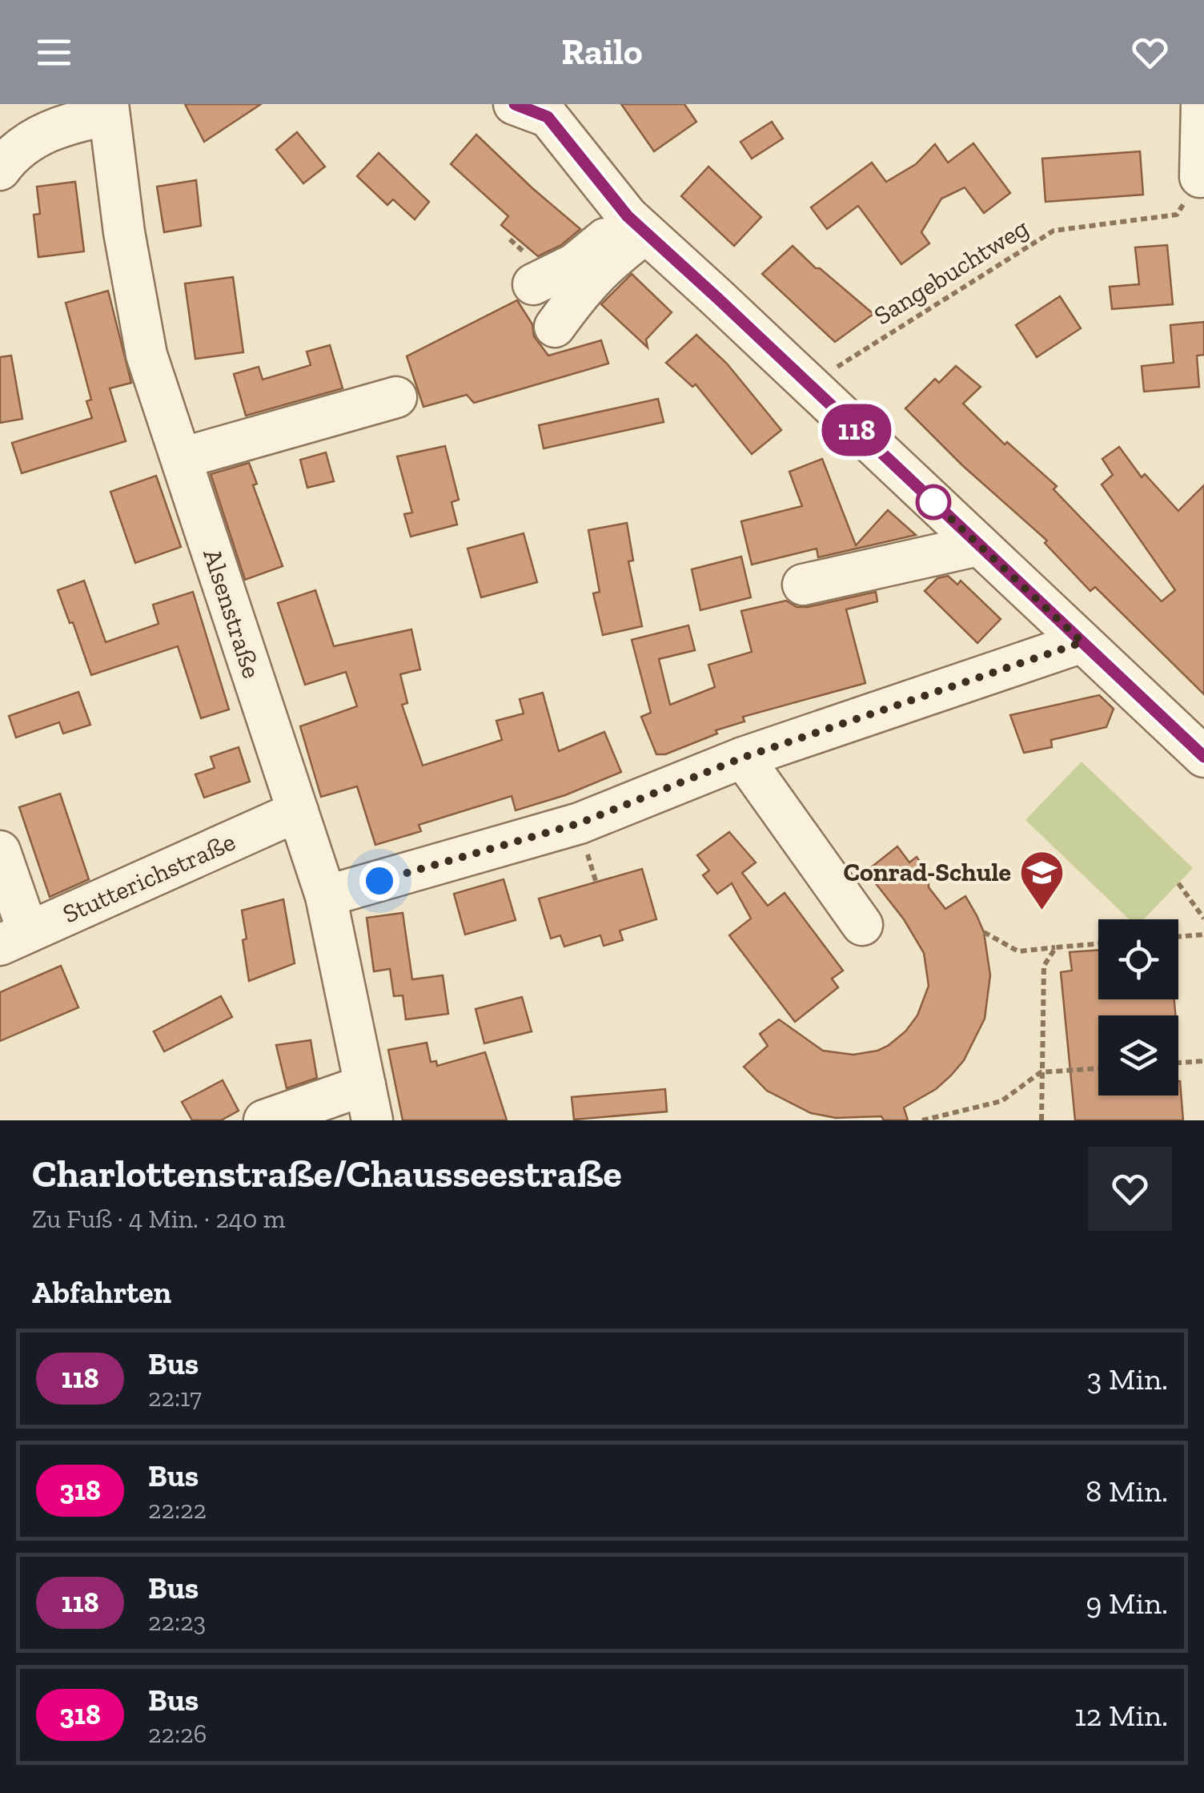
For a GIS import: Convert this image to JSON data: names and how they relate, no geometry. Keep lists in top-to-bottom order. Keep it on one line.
{"streets":{"street":["Alsenstraße","Stutterichstraße"],"path":["Sangebuchtweg"]},"crossings":[["Alsenstraße","Stutterichstraße"]],"places":{"school or university":["Conrad-Schule"]},"lines":["bus line 118"],"page":{"header":"Railo","on_map":"118","heading":[["Charlottenstraße/Chausseestraße","Zu Fuß · 4 Min. · 240 m"],"Abfahrten"],"list":[{"mark":"118","name":"Bus","note":"22:17","value":"3 Min."},{"mark":"318","name":"Bus","note":"22:22","value":"8 Min."},{"mark":"118","name":"Bus","note":"22:23","value":"9 Min."},{"mark":"318","name":"Bus","note":"22:26","value":"12 Min."}]}}
